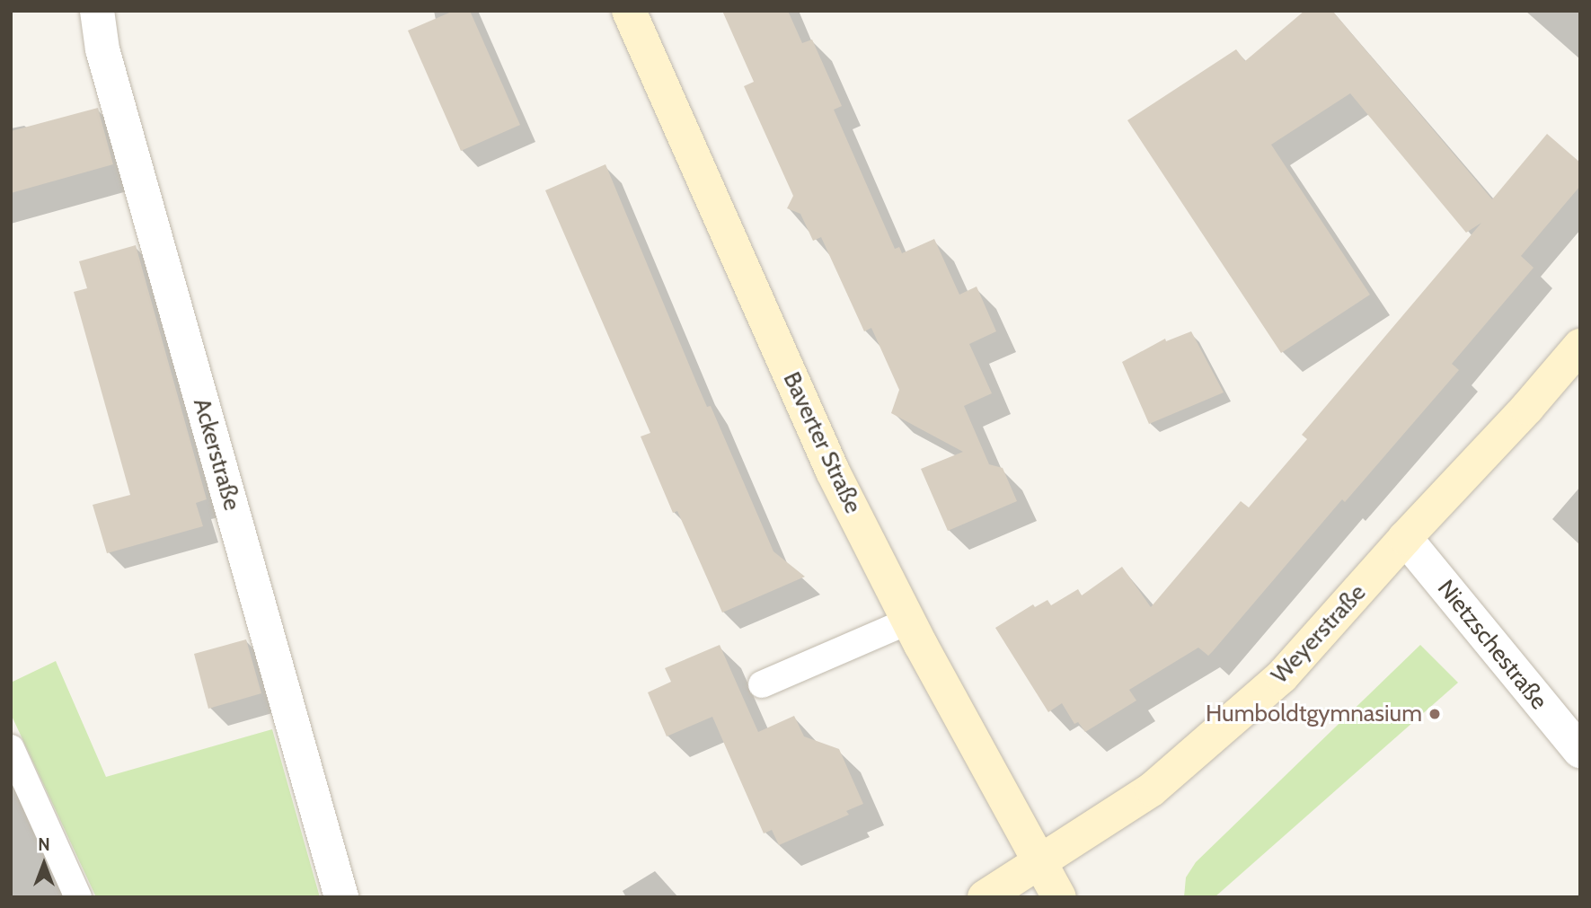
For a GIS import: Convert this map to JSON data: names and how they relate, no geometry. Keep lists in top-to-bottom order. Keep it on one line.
{"streets":{"main road":["Baverter Straße","Weyerstraße"],"street":["Ackerstraße","Nietzschestraße"]},"crossings":[["Baverter Straße","Weyerstraße"],["Weyerstraße","Nietzschestraße"]],"places":["Humboldtgymnasium"],"north":"top"}
